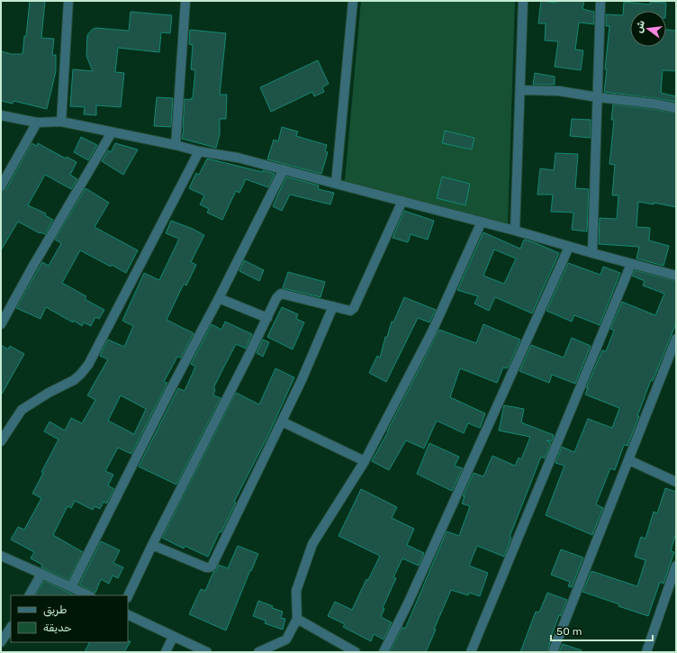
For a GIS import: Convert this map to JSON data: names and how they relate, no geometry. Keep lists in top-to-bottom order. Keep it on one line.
{"legend":["طريق","حديقة"],"scale_bar":"50 m","north":"left"}
